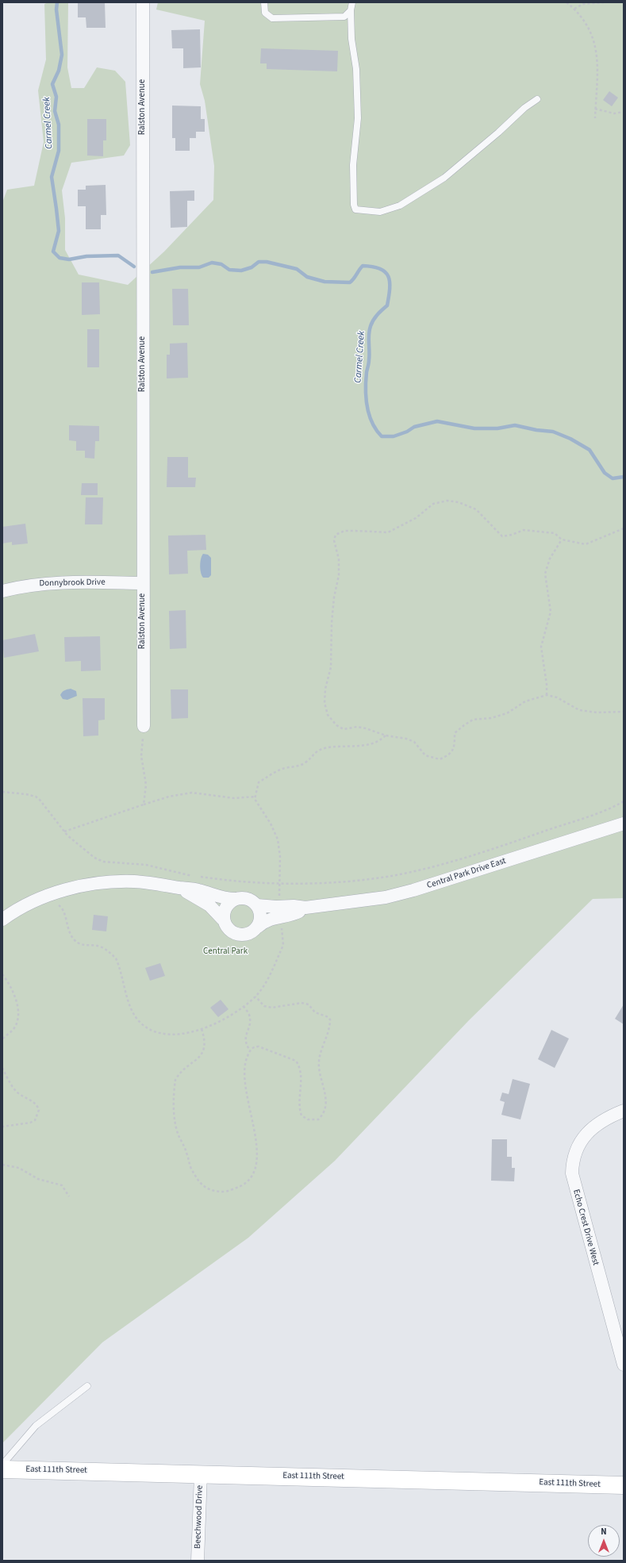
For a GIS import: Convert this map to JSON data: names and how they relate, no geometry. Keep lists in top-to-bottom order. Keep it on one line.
{"streets":{"main road":["East 111th Street"],"street":["Ralston Avenue","Donnybrook Drive","Central Park Drive East","Echo Crest Drive West","Beechwood Drive"]},"crossings":[["Ralston Avenue","Donnybrook Drive"],["East 111th Street","Beechwood Drive"]],"water":["Carmel Creek"],"parks":["Central Park"],"north":"top"}
